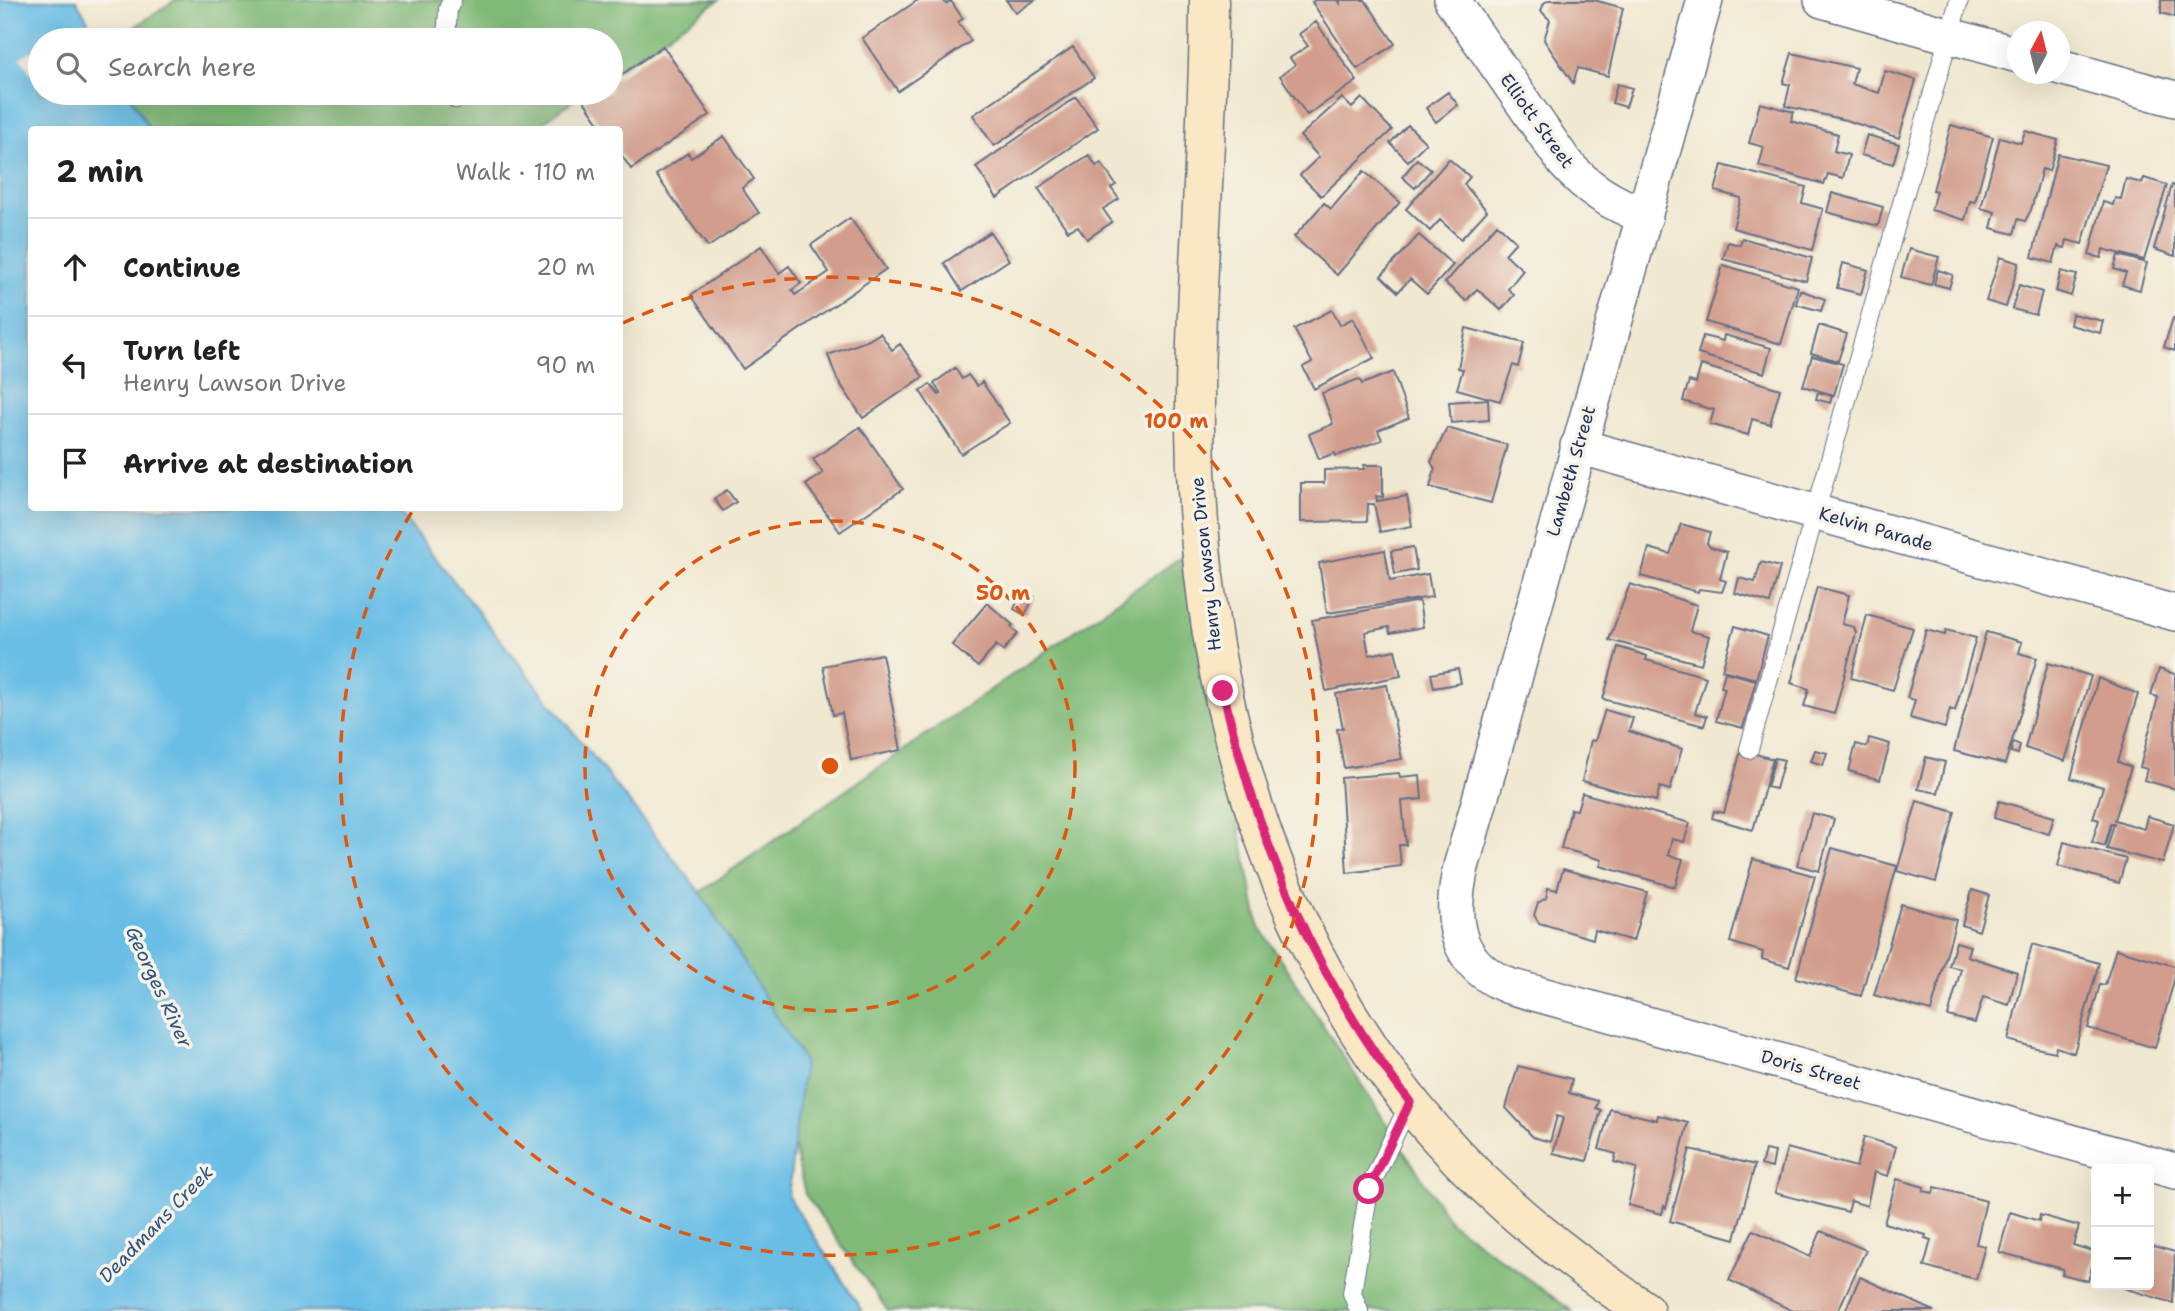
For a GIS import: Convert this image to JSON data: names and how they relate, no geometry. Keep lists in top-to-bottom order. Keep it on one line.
{"streets":{"main road":["Henry Lawson Drive"],"street":["Elliott Street","Lambeth Street","Kelvin Parade","Doris Street"]},"crossings":[["Elliott Street","Lambeth Street"],["Lambeth Street","Kelvin Parade"],["Lambeth Street","Doris Street"]],"water":["Georges River","Deadmans Creek"],"north":"top","page":{"search":"Search here","heading":["2 min","Walk · 110 m"],"list":[["Continue","20 m"],["Turn left","Henry Lawson Drive","90 m"],"Arrive at destination"],"map_buttons":["+","−"]},"rings":["100 m","50 m"]}
